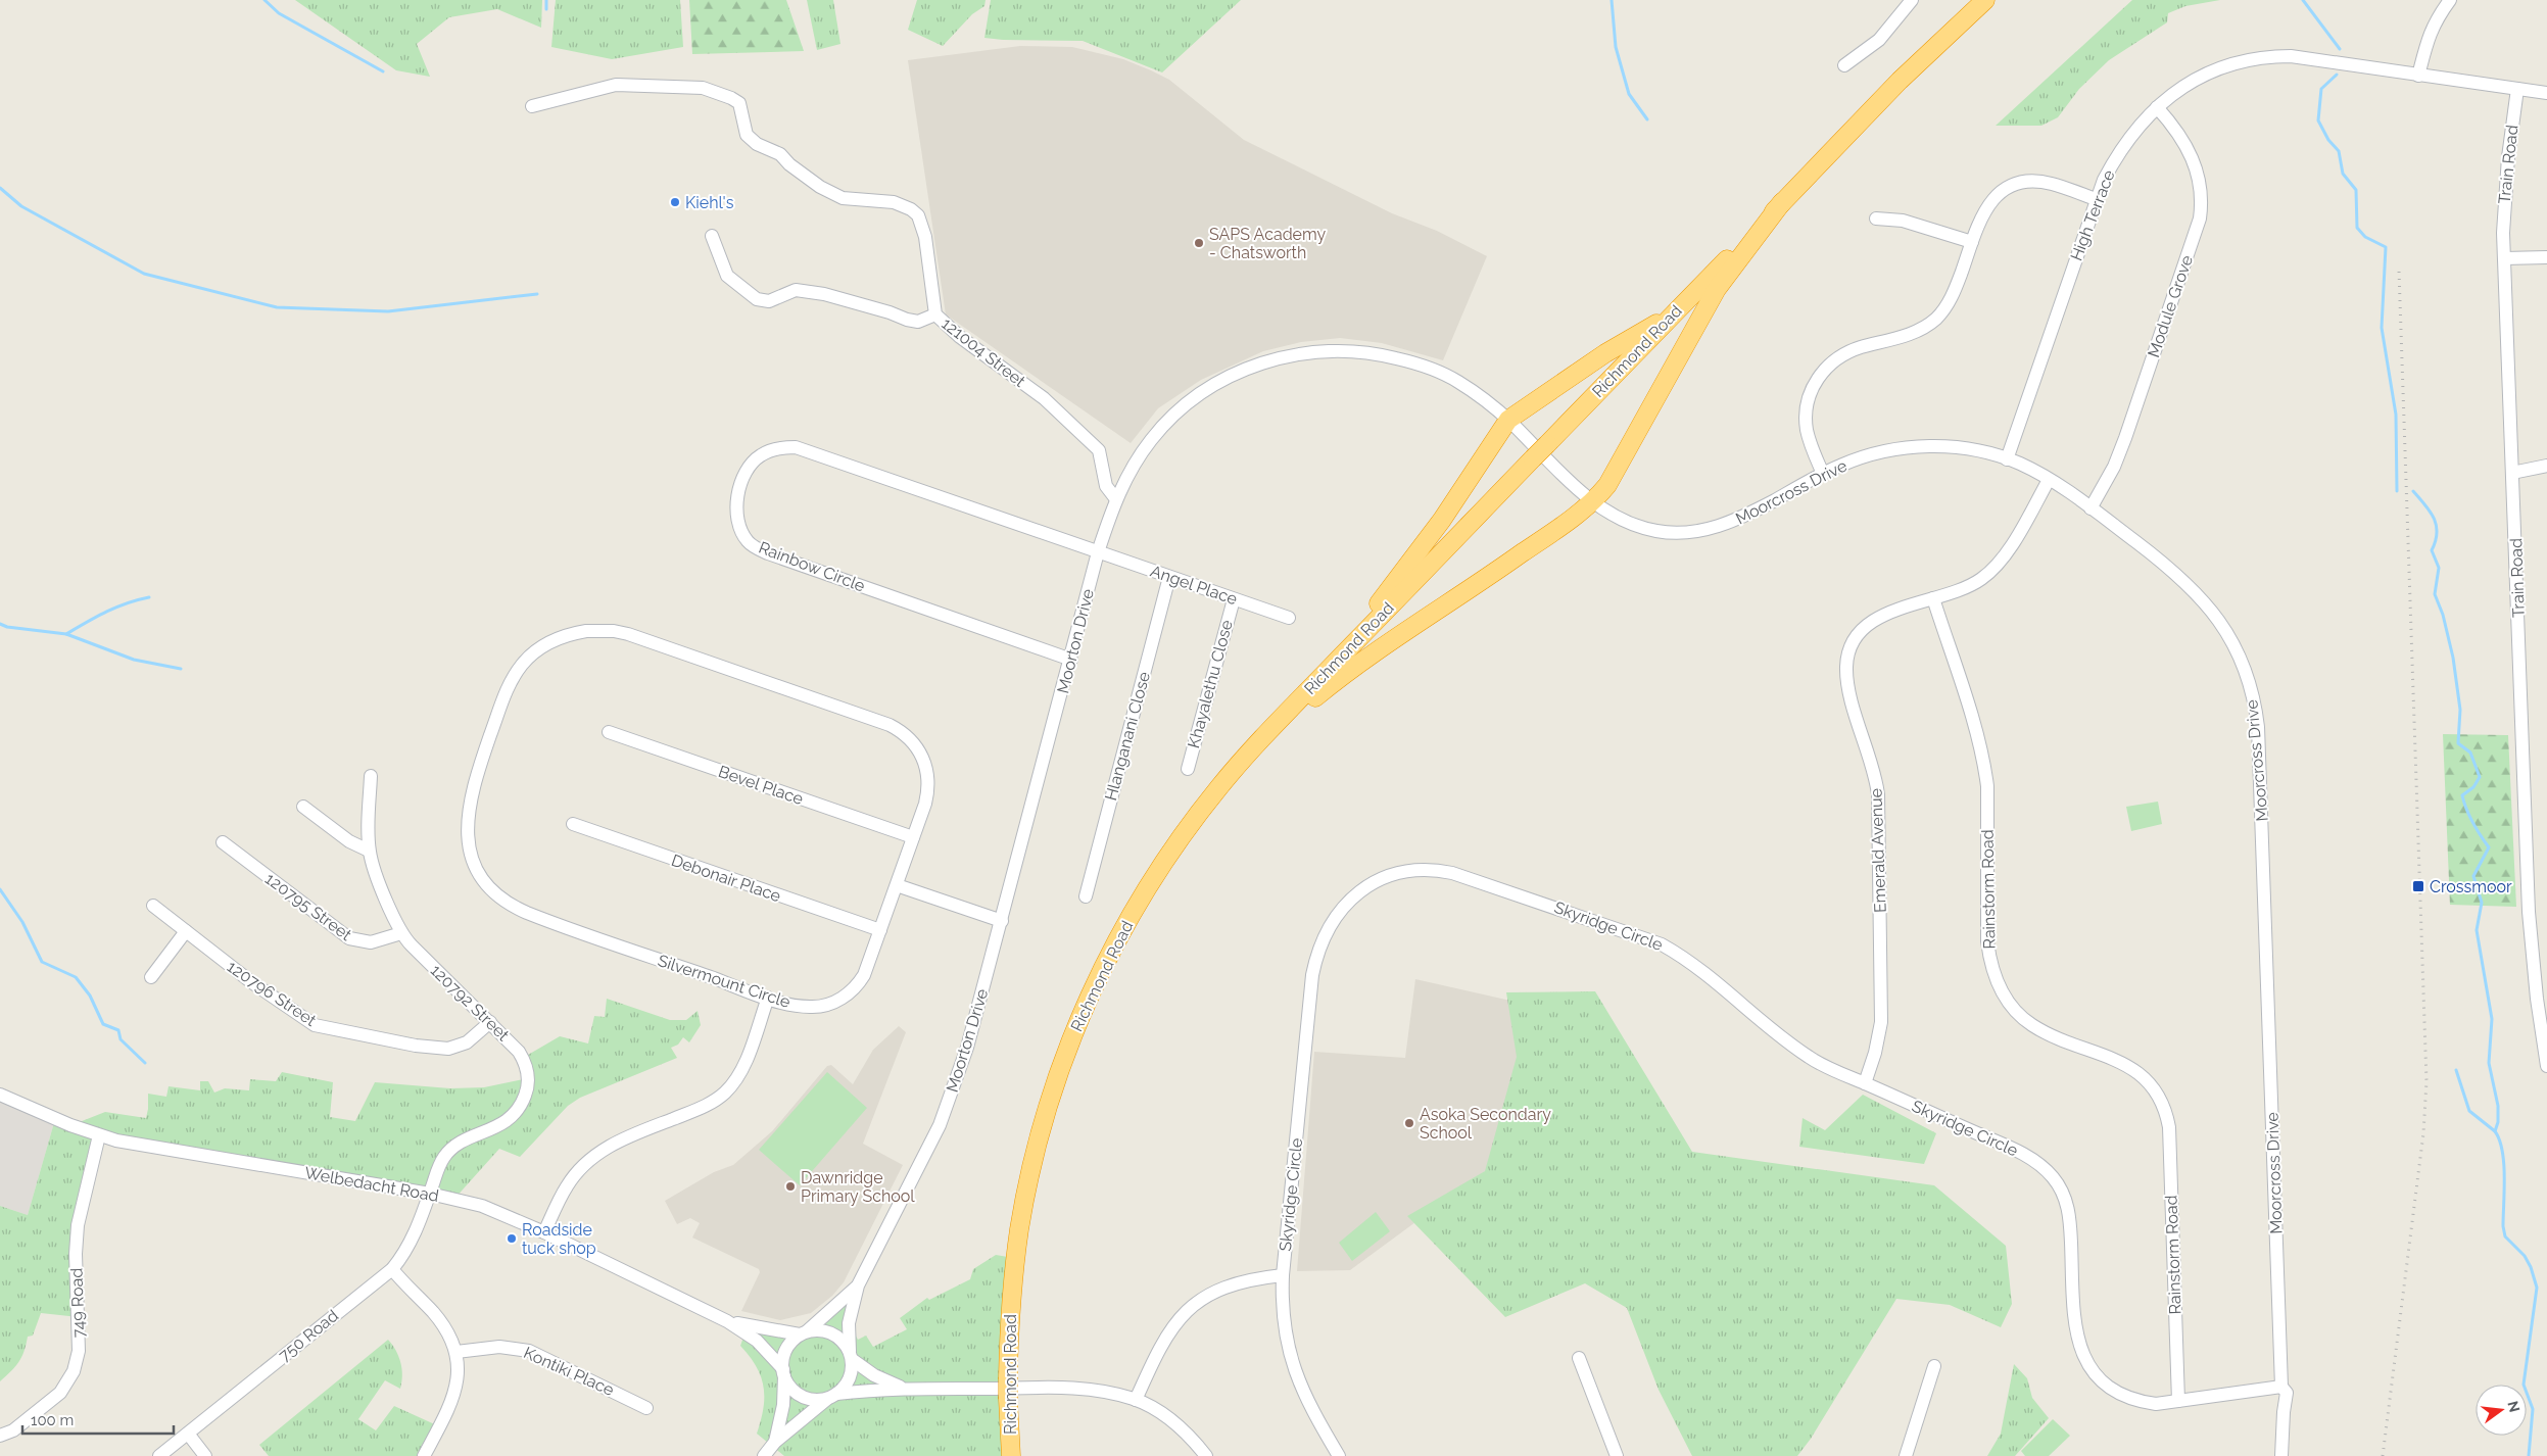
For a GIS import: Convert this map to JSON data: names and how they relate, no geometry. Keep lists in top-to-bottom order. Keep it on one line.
{"streets":{"highway":["Richmond Road"],"street":["Train Road","High Terrace","Module Grove","121004 Street","Moorcross Drive","Rainbow Circle","Angel Place","Moorton Drive","Khayalethu Close","Hlanganani Close","Bevel Place","Emerald Avenue","Debonair Place","Rainstorm Road","120795 Street","Skyridge Circle","Silvermount Circle","120796 Street","120792 Street","Welbedacht Road","749 Road","750 Road","Kontiki Place"]},"crossings":[["Train Road","High Terrace"],["High Terrace","Module Grove"],["High Terrace","Moorcross Drive"],["Module Grove","Moorcross Drive"],["121004 Street","Moorton Drive"],["Moorcross Drive","Moorton Drive"],["Moorcross Drive","Emerald Avenue"],["Moorcross Drive","Skyridge Circle"],["Rainbow Circle","Angel Place"],["Rainbow Circle","Moorton Drive"],["Angel Place","Moorton Drive"],["Angel Place","Khayalethu Close"],["Angel Place","Hlanganani Close"],["Moorton Drive","Welbedacht Road"],["Bevel Place","Silvermount Circle"],["Emerald Avenue","Rainstorm Road"],["Emerald Avenue","Skyridge Circle"],["Debonair Place","Silvermount Circle"],["Rainstorm Road","Skyridge Circle"],["120795 Street","120792 Street"],["120796 Street","120792 Street"],["120792 Street","Welbedacht Road"],["120792 Street","750 Road"],["Welbedacht Road","749 Road"],["Welbedacht Road","750 Road"]],"places":{"other":["Kiehl's","SAPS Academy - Chatsworth","Asoka Secondary School","Dawnridge Primary School","Roadside tuck shop"],"transit":["Crossmoor"]},"scale_bar":"100 m","north":"right"}
